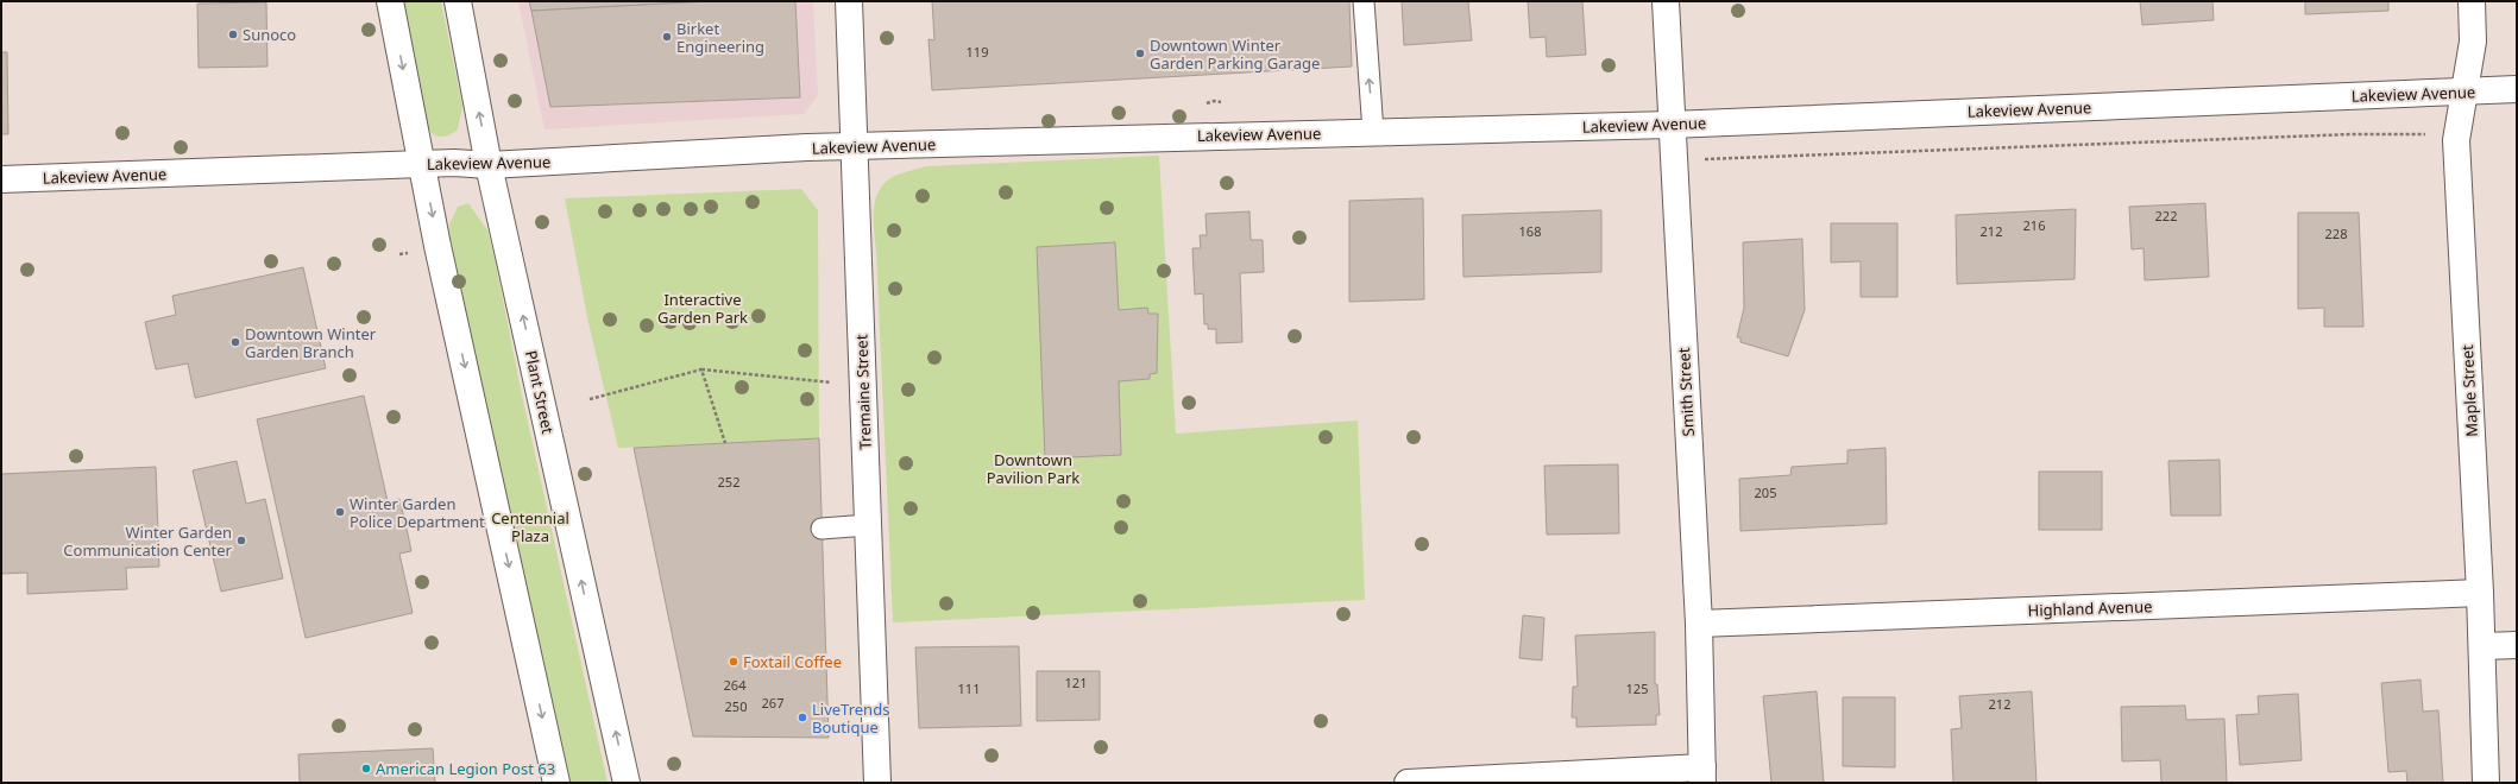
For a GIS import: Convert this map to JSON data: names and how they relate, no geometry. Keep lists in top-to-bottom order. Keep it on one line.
{"streets":{"street":["Lakeview Avenue","Maple Street","Plant Street","Tremaine Street","Smith Street","Highland Avenue"]},"crossings":[["Lakeview Avenue","Maple Street"],["Lakeview Avenue","Plant Street"],["Lakeview Avenue","Tremaine Street"],["Lakeview Avenue","Smith Street"],["Maple Street","Highland Avenue"],["Smith Street","Highland Avenue"]],"parks":["Interactive Garden Park","Downtown Pavilion Park","Centennial Plaza"],"places":["Sunoco","Birket Engineering","Downtown Winter Garden Parking Garage","Downtown Winter Garden Branch","Winter Garden Police Department","Winter Garden Communication Center","Foxtail Coffee","LiveTrends Boutique","American Legion Post 63"],"house_numbers":["119","222","216","168","212","228","252","205","121","264","111","125","267","212","250"]}
